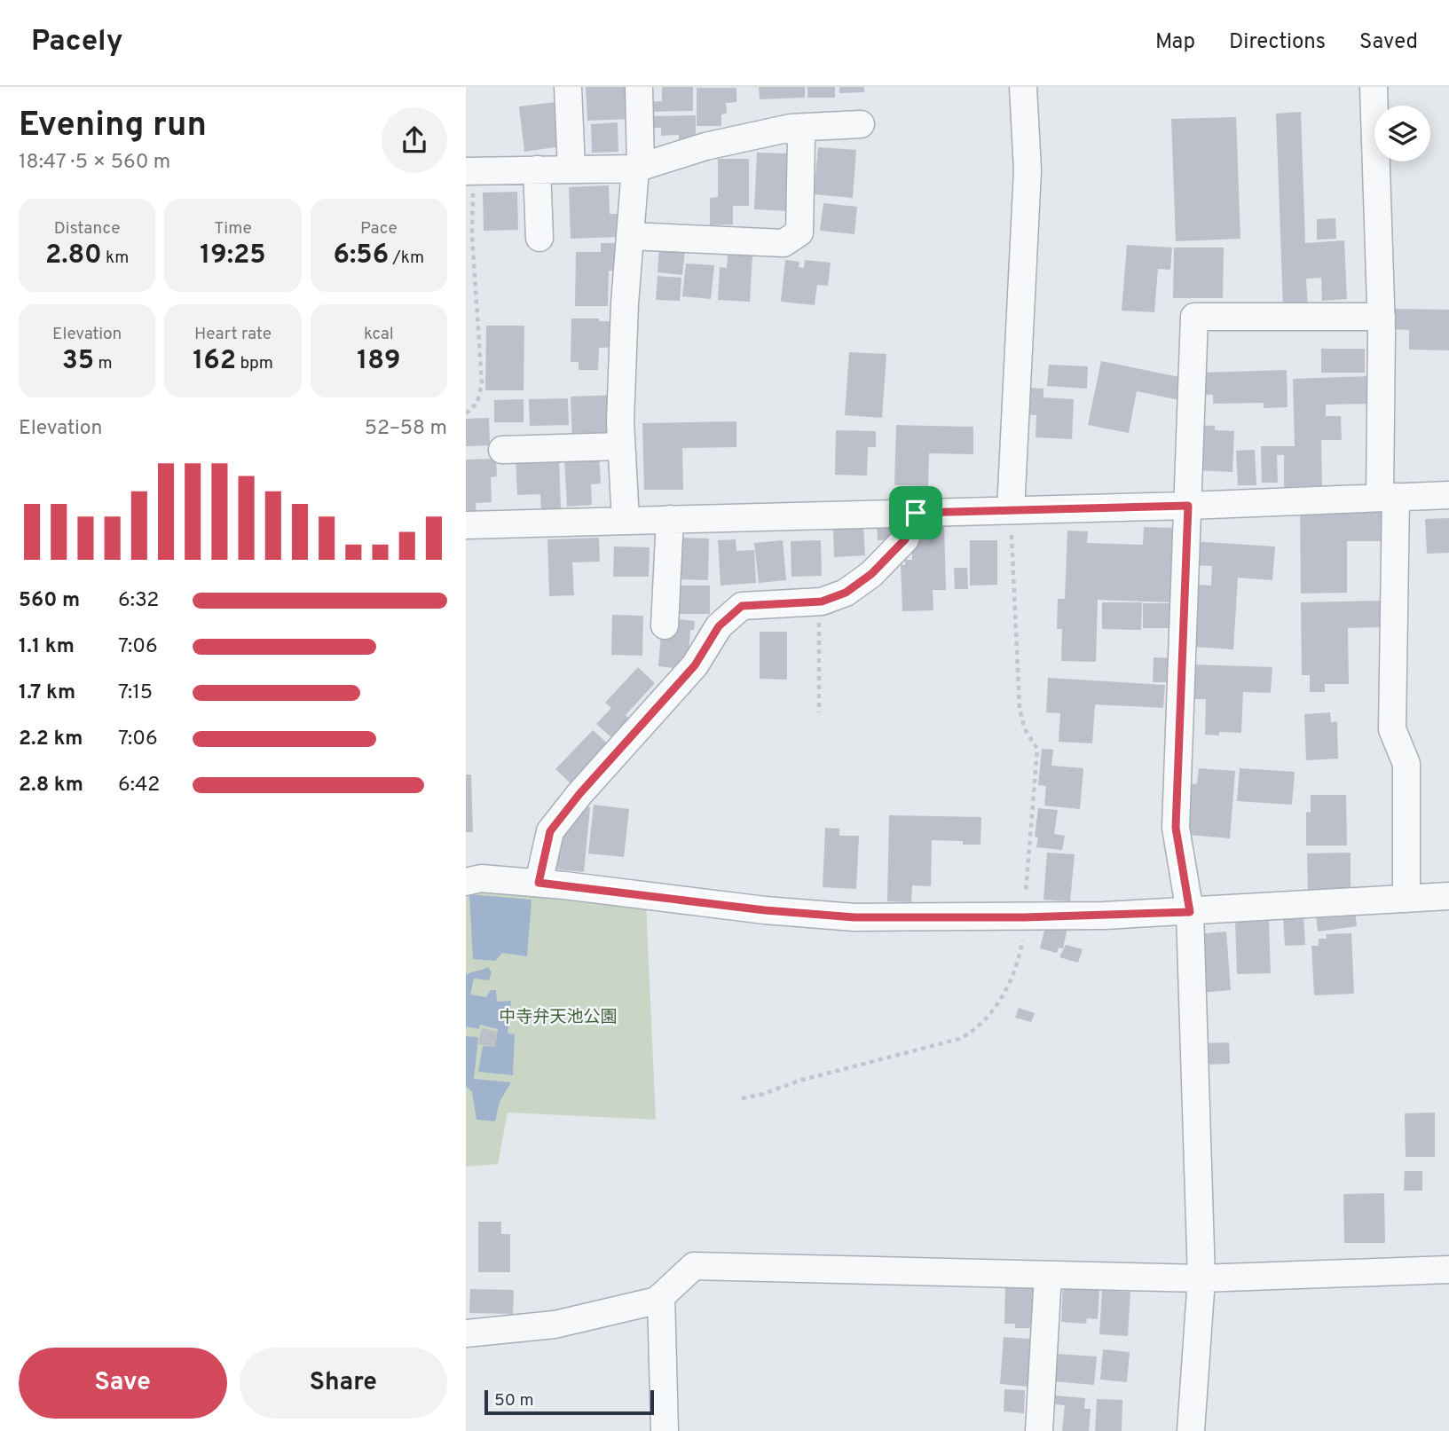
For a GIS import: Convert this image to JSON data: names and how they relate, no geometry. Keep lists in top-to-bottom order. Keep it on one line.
{"parks":["中寺弁天池公園"],"scale_bar":"50 m","page":{"header":"Pacely","nav":["Map","Directions","Saved"],"heading":["Evening run","18:47 · 5 × 560 m"],"stats":[["Distance","2.80 km"],["Time","19:25"],["Pace","6:56 /km"],["Elevation","35 m"],["Heart rate","162 bpm"],["kcal","189"]],"chart":["Elevation","52–58 m"],"list":[{"name":"560 m","note":"6:32"},{"name":"1.1 km","note":"7:06"},{"name":"1.7 km","note":"7:15"},{"name":"2.2 km","note":"7:06"},{"name":"2.8 km","note":"6:42"}],"buttons":["Save","Share"],"scale":"50 m"}}
